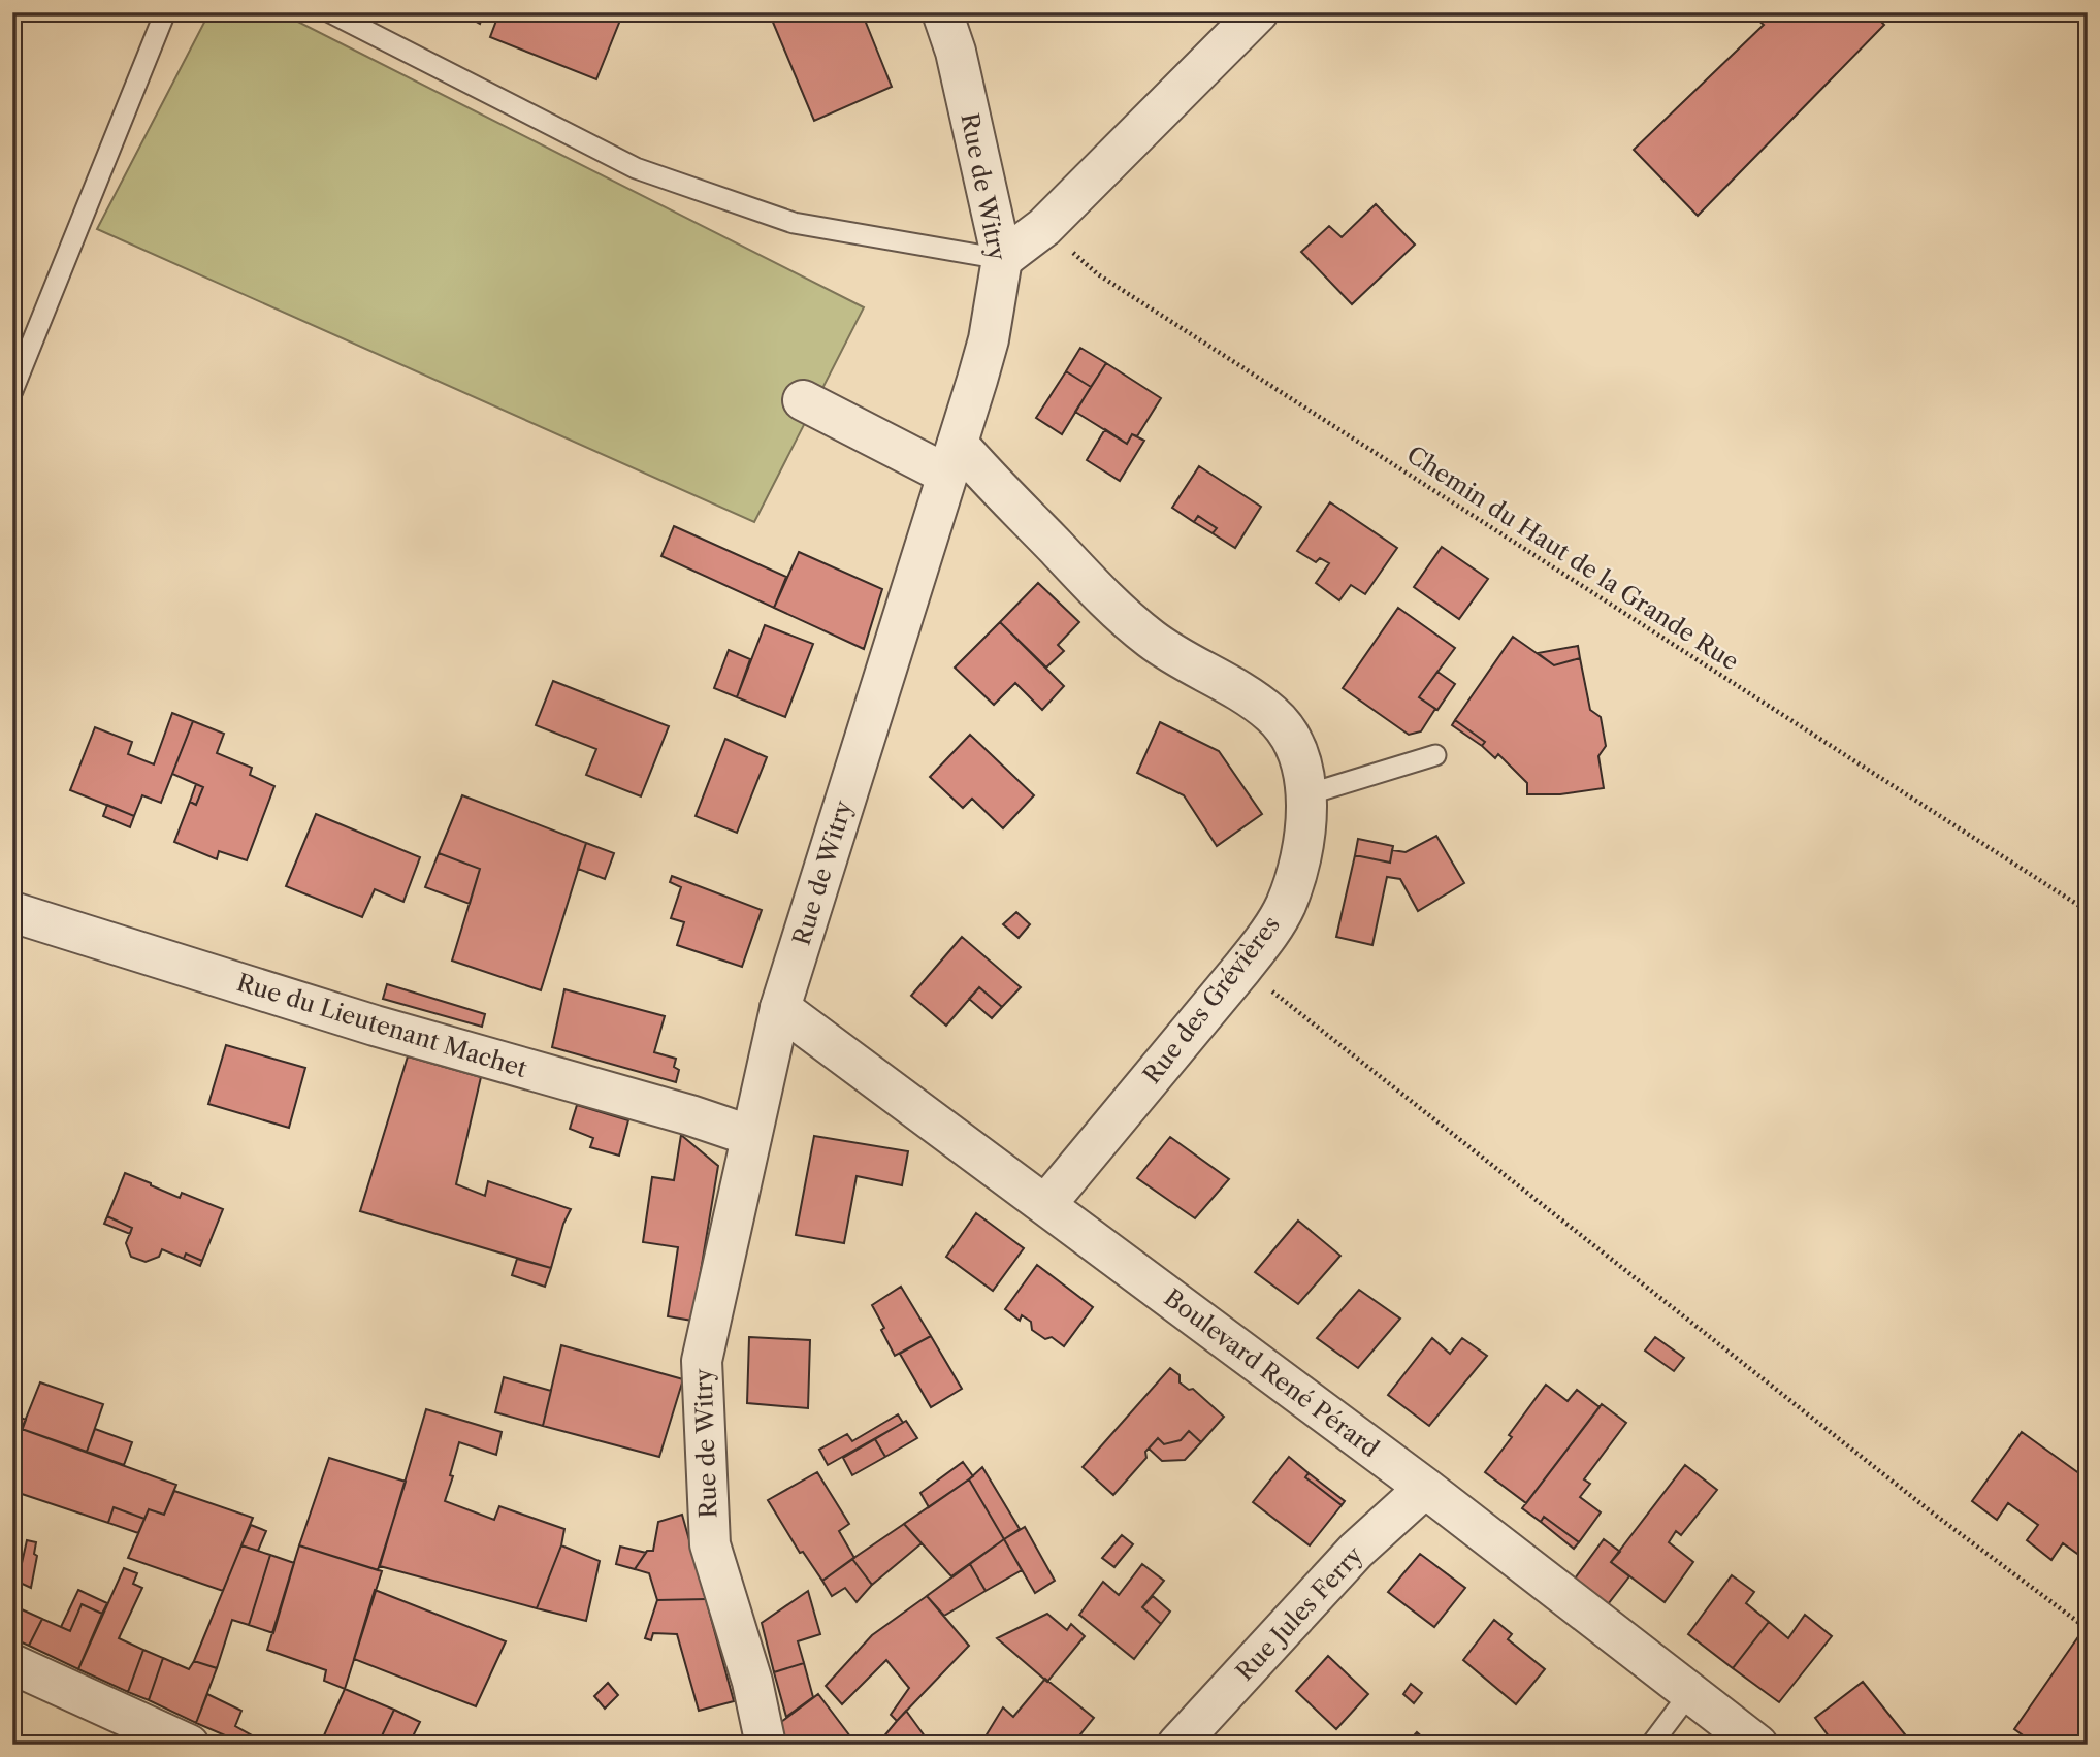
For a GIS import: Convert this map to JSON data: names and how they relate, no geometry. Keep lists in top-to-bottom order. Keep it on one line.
{"streets":{"street":["Rue de Witry","Rue des Grévières","Rue du Lieutenant Machet","Boulevard René Pérard","Rue Jules Ferry"],"path":["Chemin du Haut de la Grande Rue"]},"crossings":[["Rue de Witry","Rue des Grévières"],["Rue de Witry","Rue du Lieutenant Machet"],["Rue de Witry","Boulevard René Pérard"],["Rue des Grévières","Boulevard René Pérard"],["Boulevard René Pérard","Rue Jules Ferry"]]}
